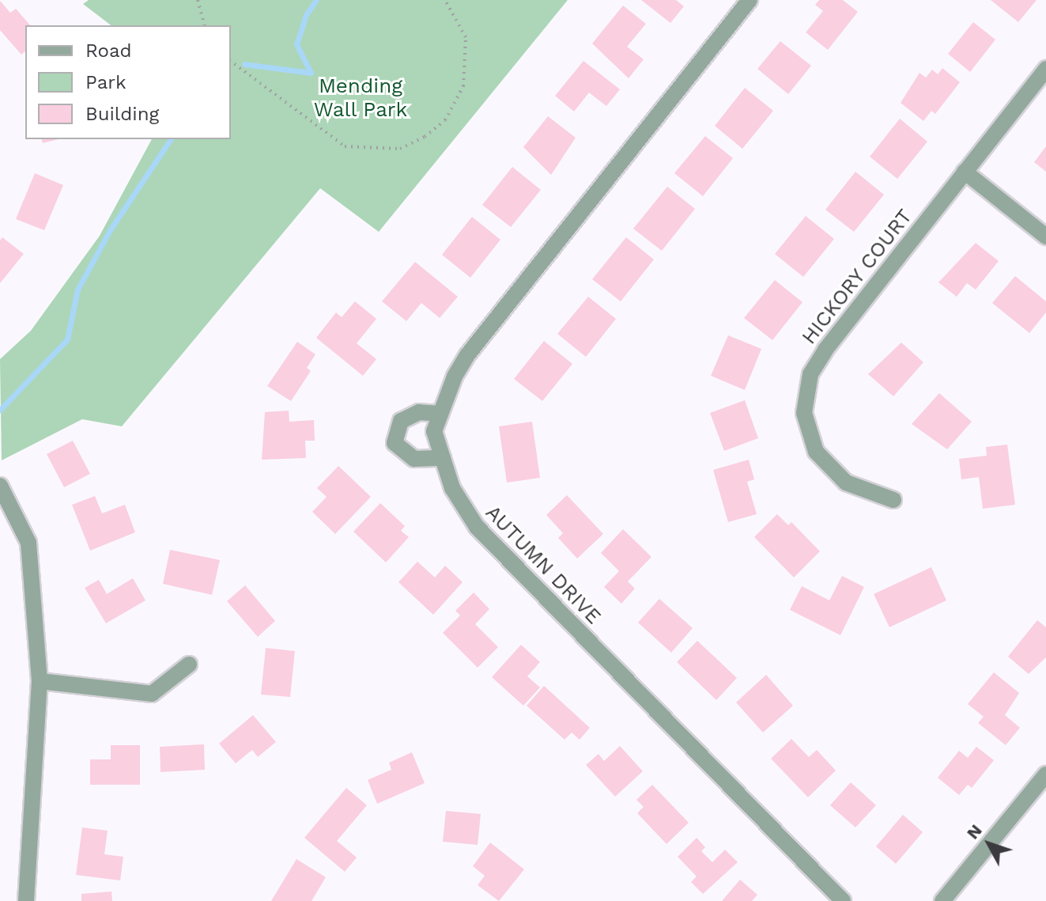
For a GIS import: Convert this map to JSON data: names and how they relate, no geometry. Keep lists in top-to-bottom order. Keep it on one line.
{"streets":{"street":["HICKORY COURT","AUTUMN DRIVE"]},"parks":["Mending Wall Park"],"legend":["Road","Park","Building"],"north":"top left"}
